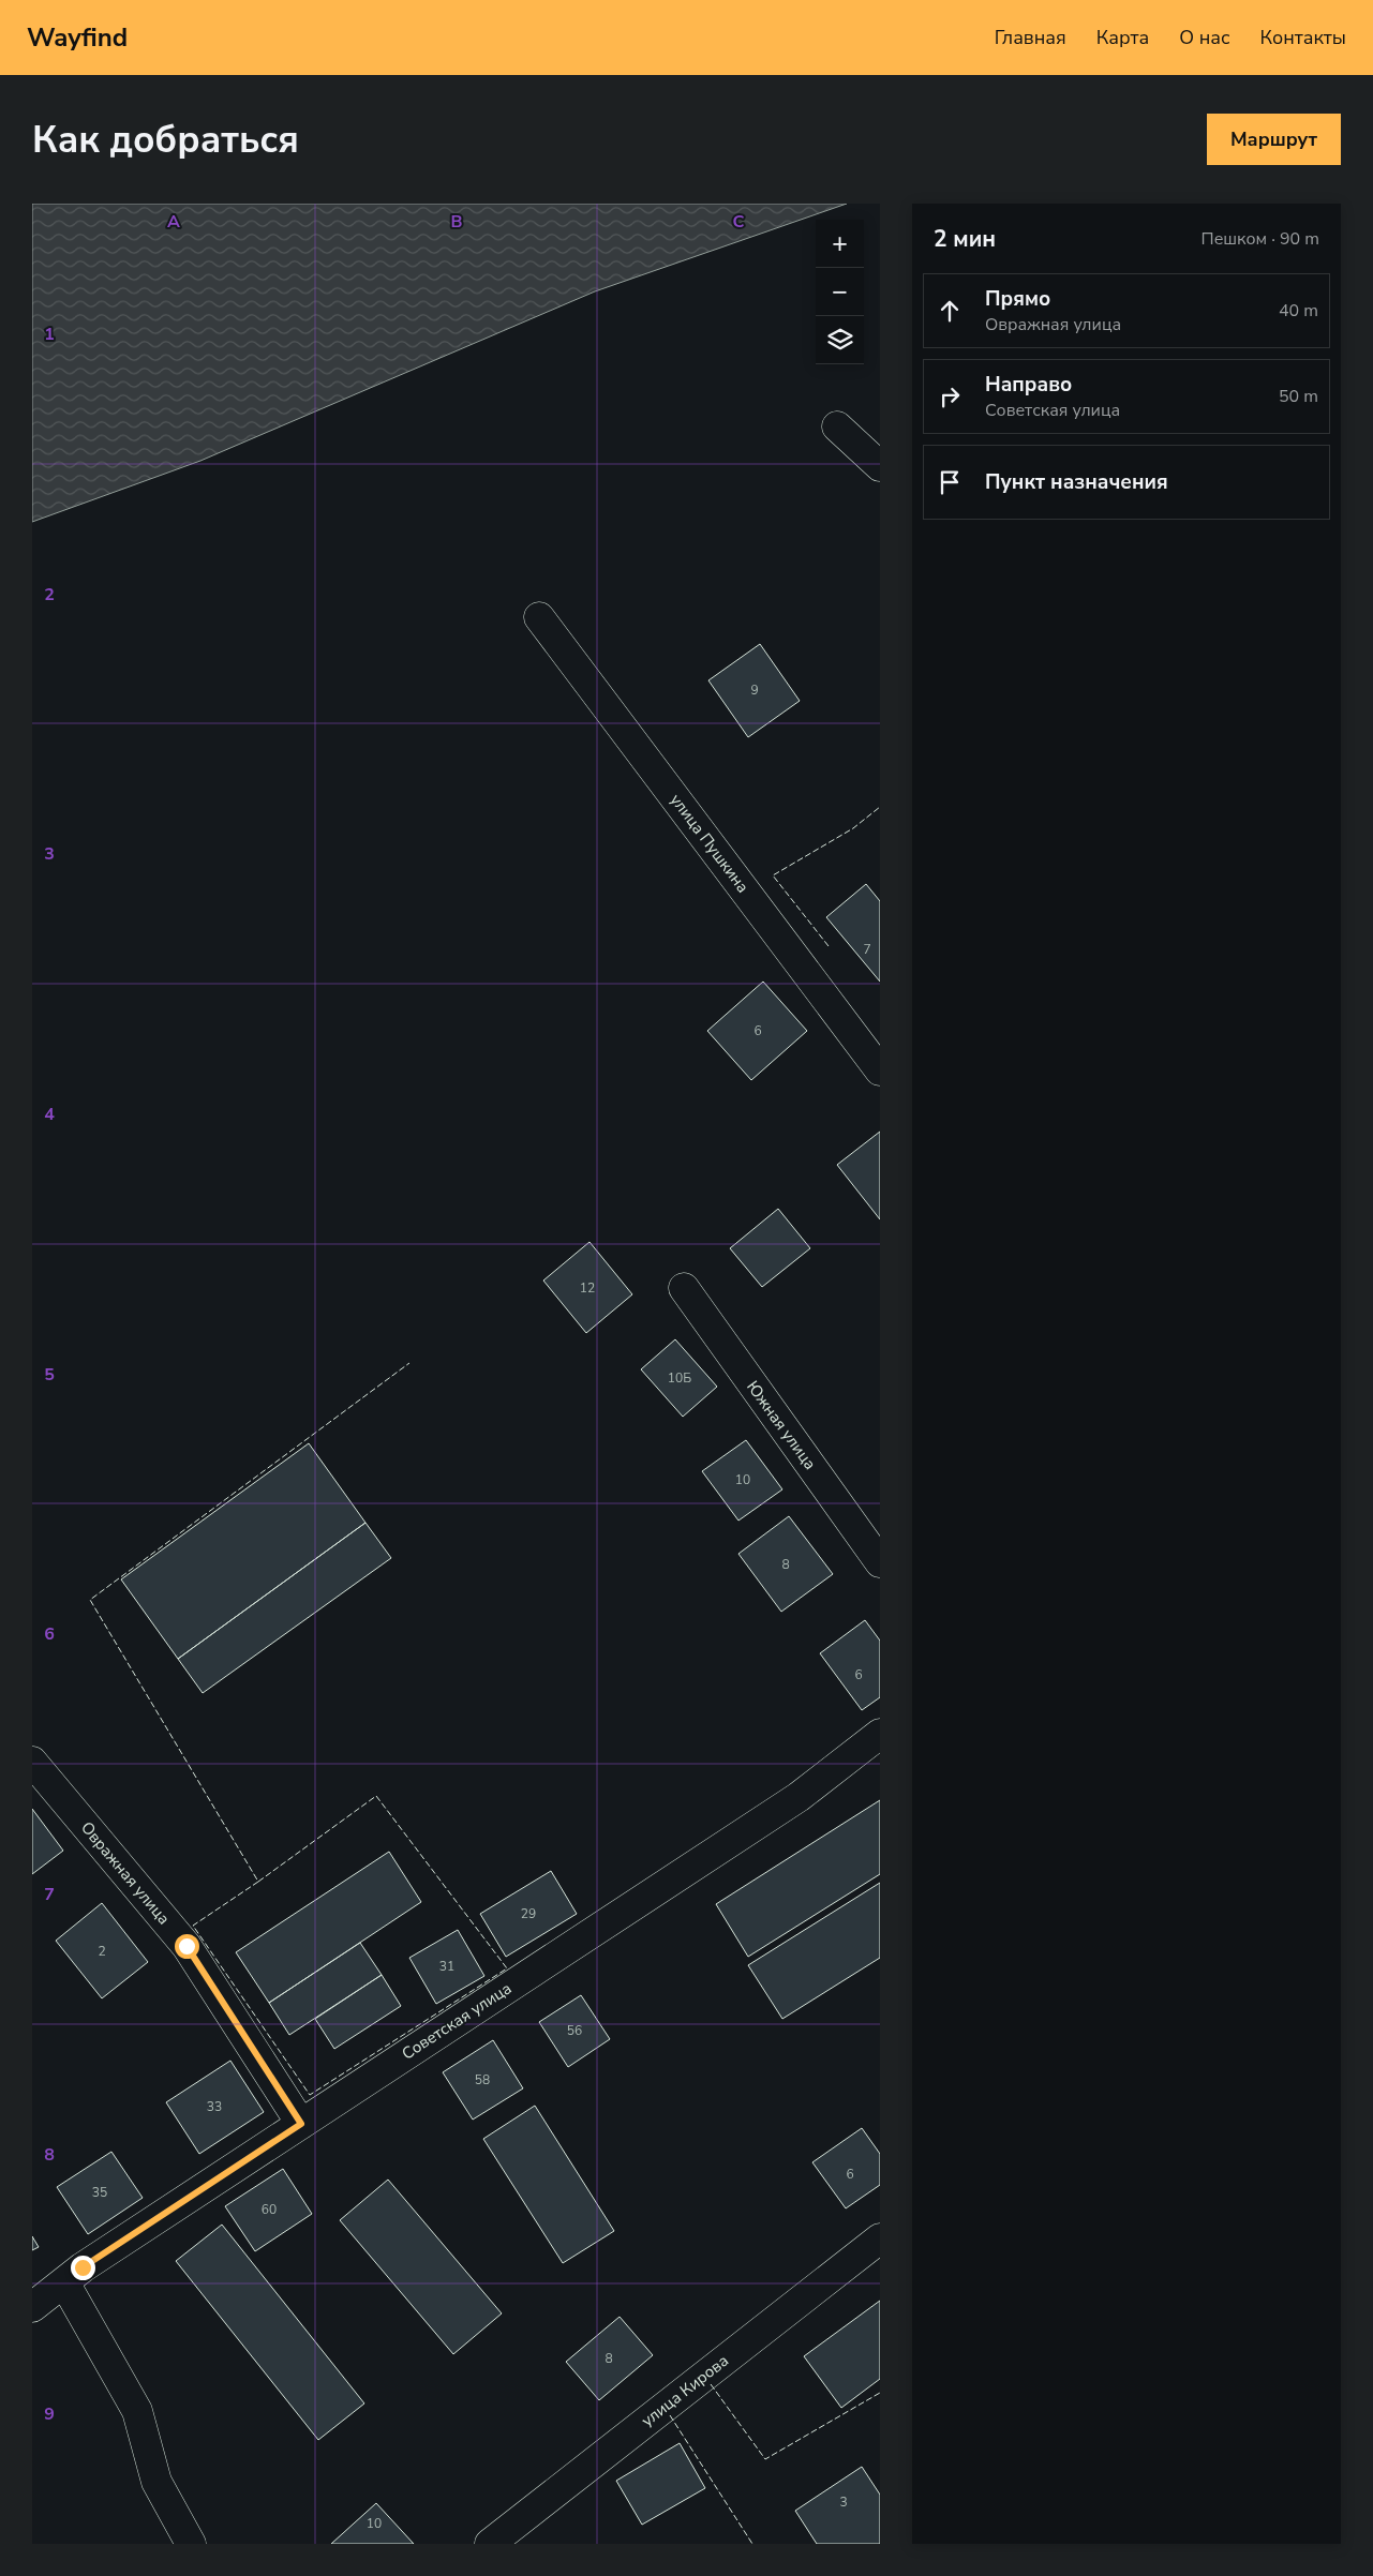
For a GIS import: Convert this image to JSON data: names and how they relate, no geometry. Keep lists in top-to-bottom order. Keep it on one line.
{"streets":{"street":["улица Пушкина","Южная улица","Овражная улица","Советская улица","улица Кирова"]},"crossings":[["Овражная улица","Советская улица"]],"house_numbers":["9","7","6","12","10Б","10","8","6","29","2","31","56","58","33","6","35","60","8","3","10"],"page":{"header":"Wayfind","nav":["Главная","Карта","О нас","Контакты"],"buttons":"Маршрут","title":"Как добраться","heading":["2 мин","Пешком · 90 m"],"map_buttons":["+","−"],"list":[["Прямо","Овражная улица","40 m"],["Направо","Советская улица","50 m"],"Пункт назначения"]},"grid":{"columns":["A","B","C"],"rows":["1","2","3","4","5","6","7","8","9"]}}
